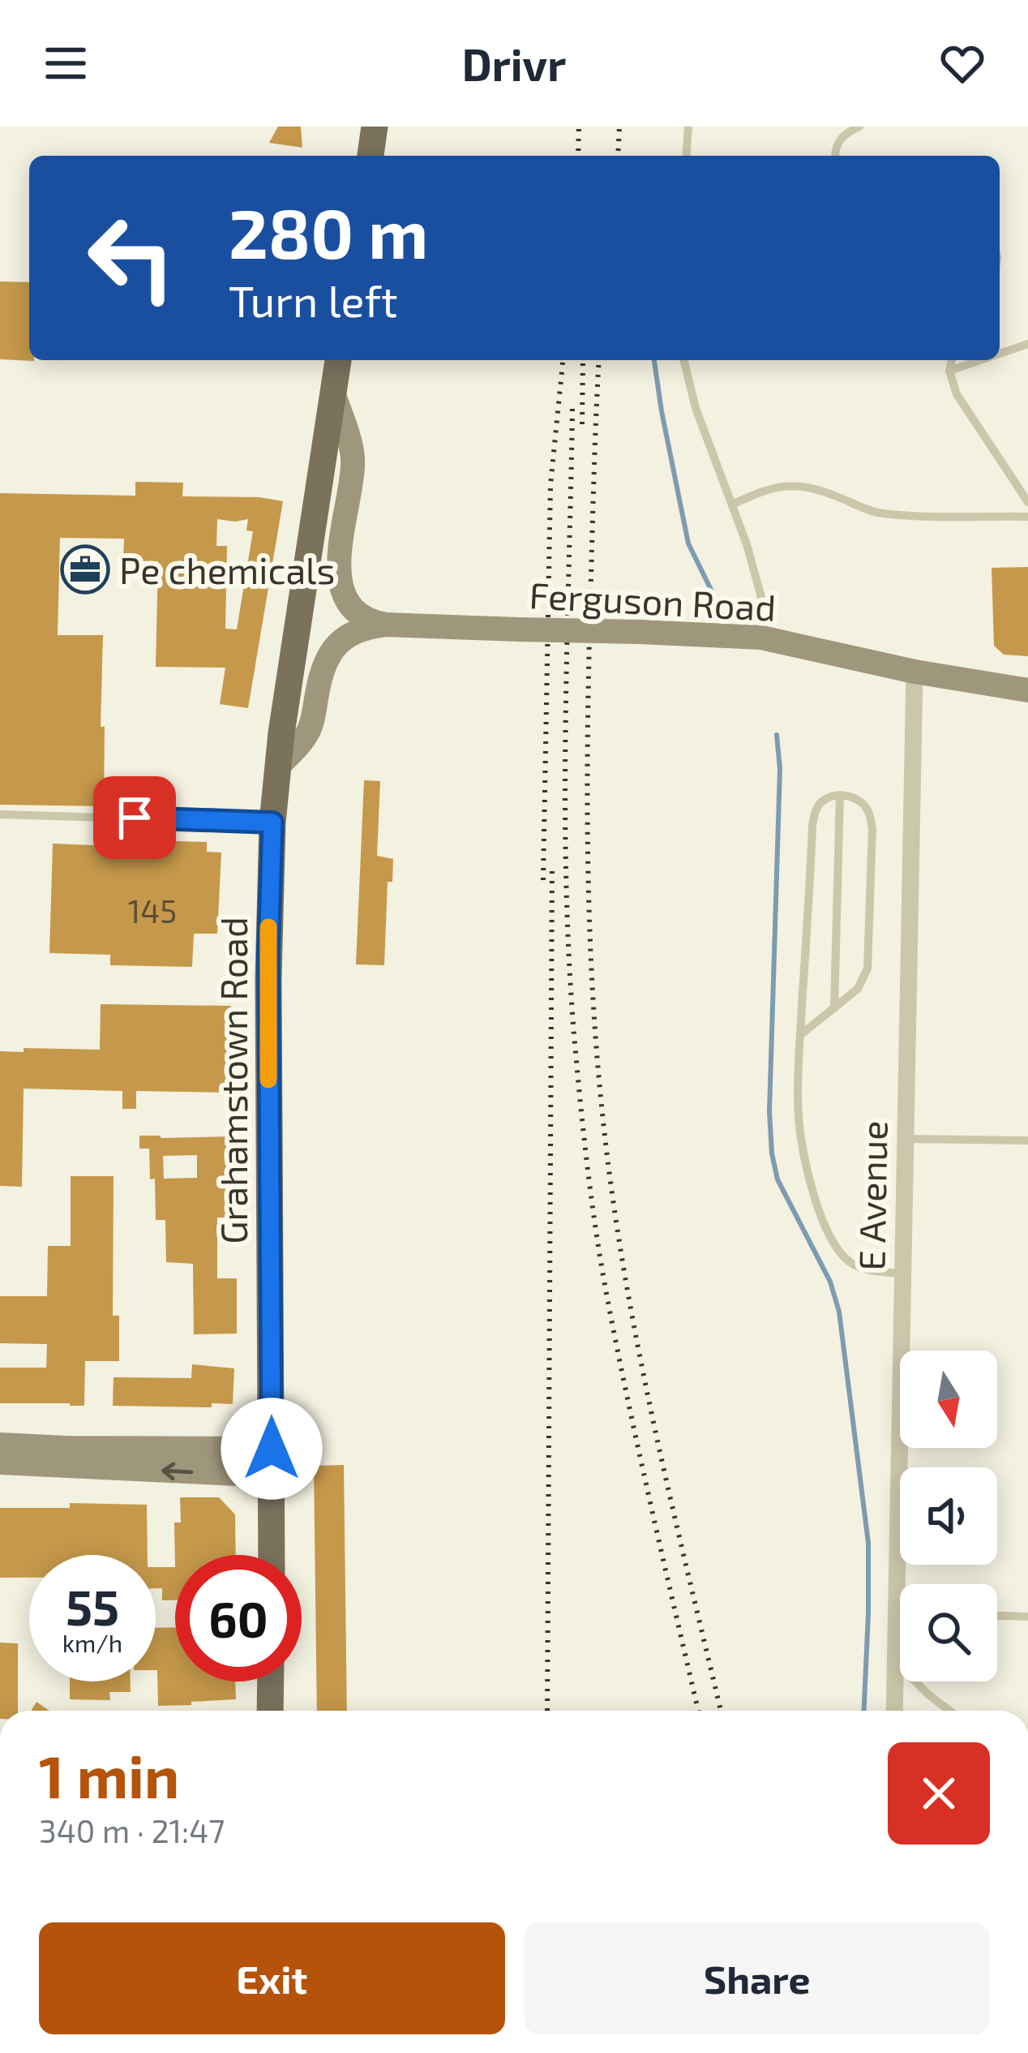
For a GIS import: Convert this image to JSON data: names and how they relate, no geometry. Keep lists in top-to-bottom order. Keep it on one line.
{"streets":{"main road":["Ferguson Road","Grahamstown Road"],"street":["E Avenue"]},"crossings":[["Ferguson Road","Grahamstown Road"],["Ferguson Road","E Avenue"]],"places":{"office":["Pe chemicals"]},"house_numbers":["145"],"north":"bottom","page":{"header":"Drivr","turn":["280 m","Turn left"],"speed":"55 km/h","limit":"60","heading":["1 min","340 m · 21:47"],"buttons":["Exit","Share"]}}
